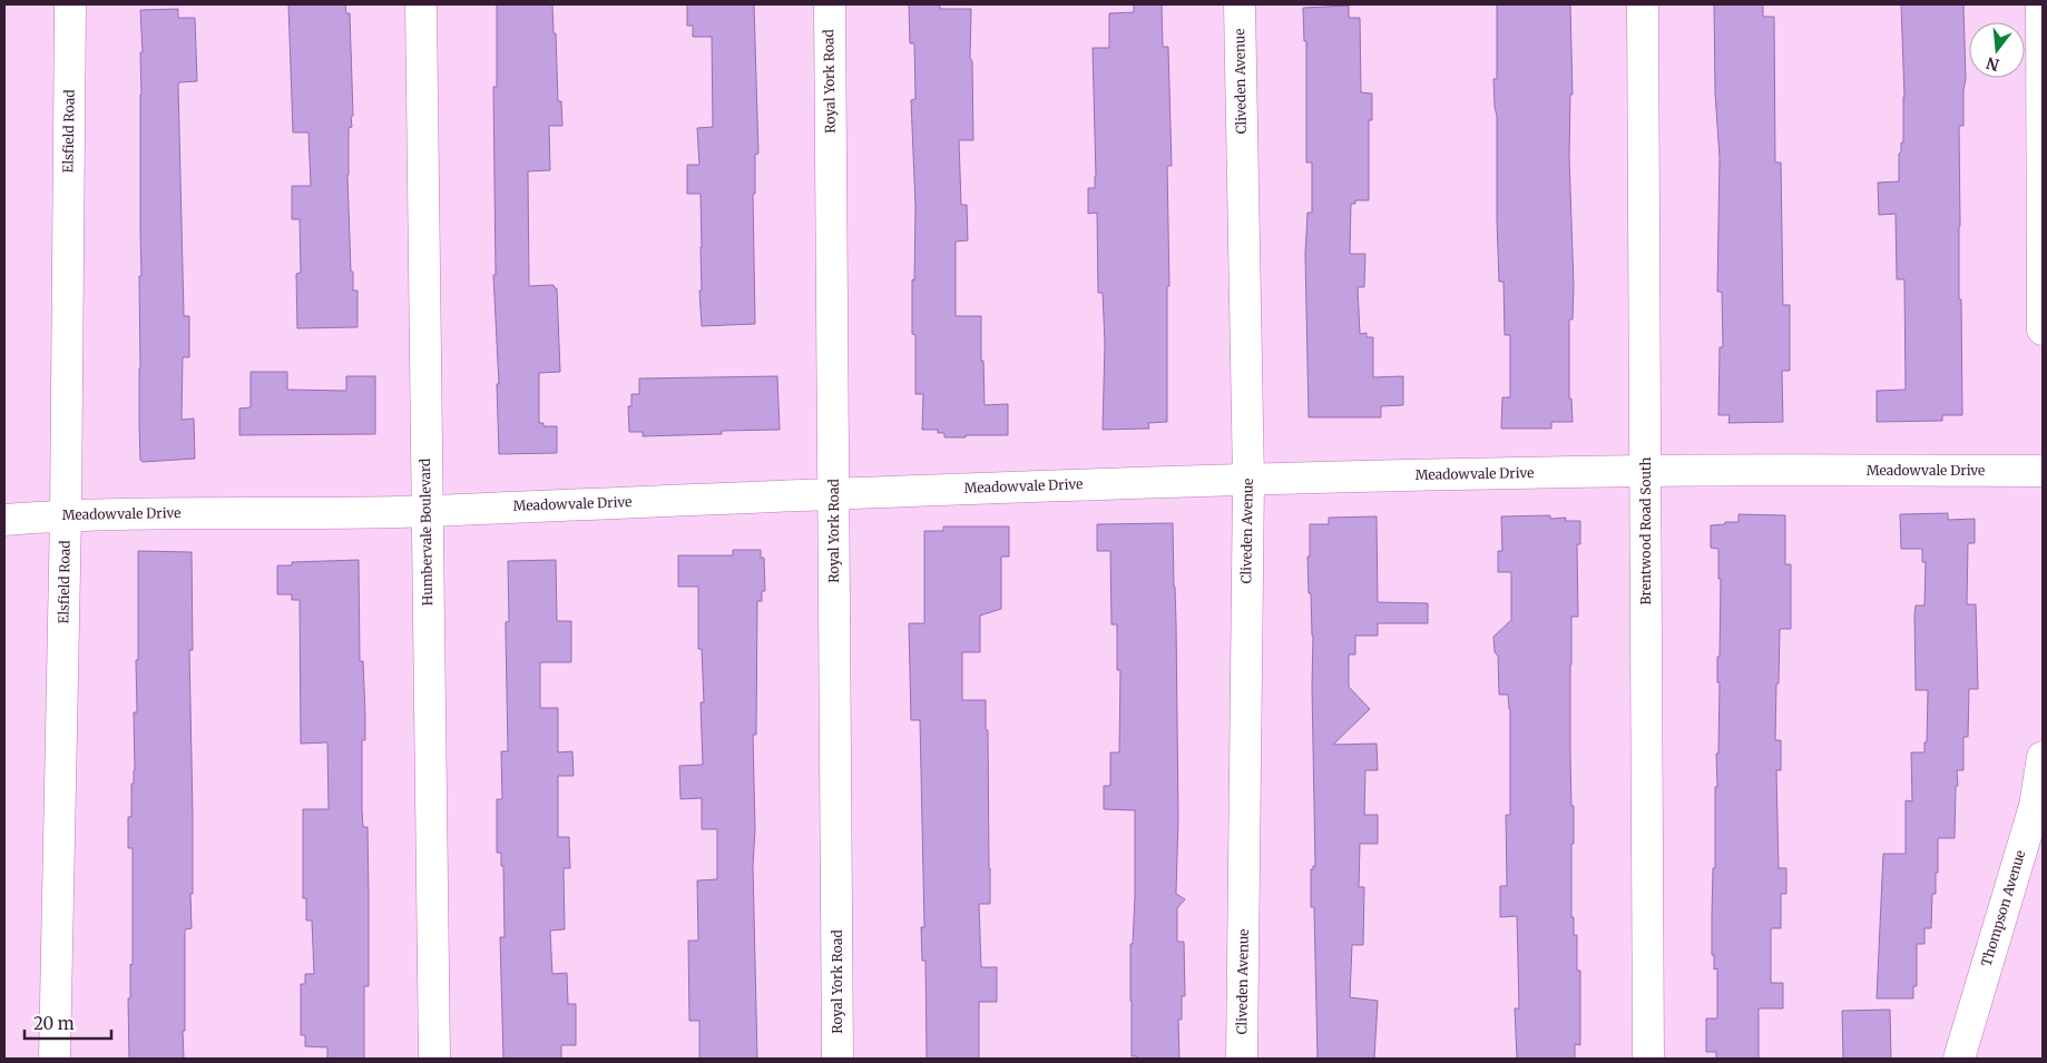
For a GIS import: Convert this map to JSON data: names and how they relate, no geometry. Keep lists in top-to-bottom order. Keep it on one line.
{"streets":{"street":["Royal York Road","Cliveden Avenue","Elsfield Road","Meadowvale Drive","Brentwood Road South","Humbervale Boulevard","Thompson Avenue"]},"crossings":[["Royal York Road","Meadowvale Drive"],["Cliveden Avenue","Meadowvale Drive"],["Elsfield Road","Meadowvale Drive"],["Meadowvale Drive","Brentwood Road South"],["Meadowvale Drive","Humbervale Boulevard"]],"scale_bar":"20 m","north":"bottom"}
